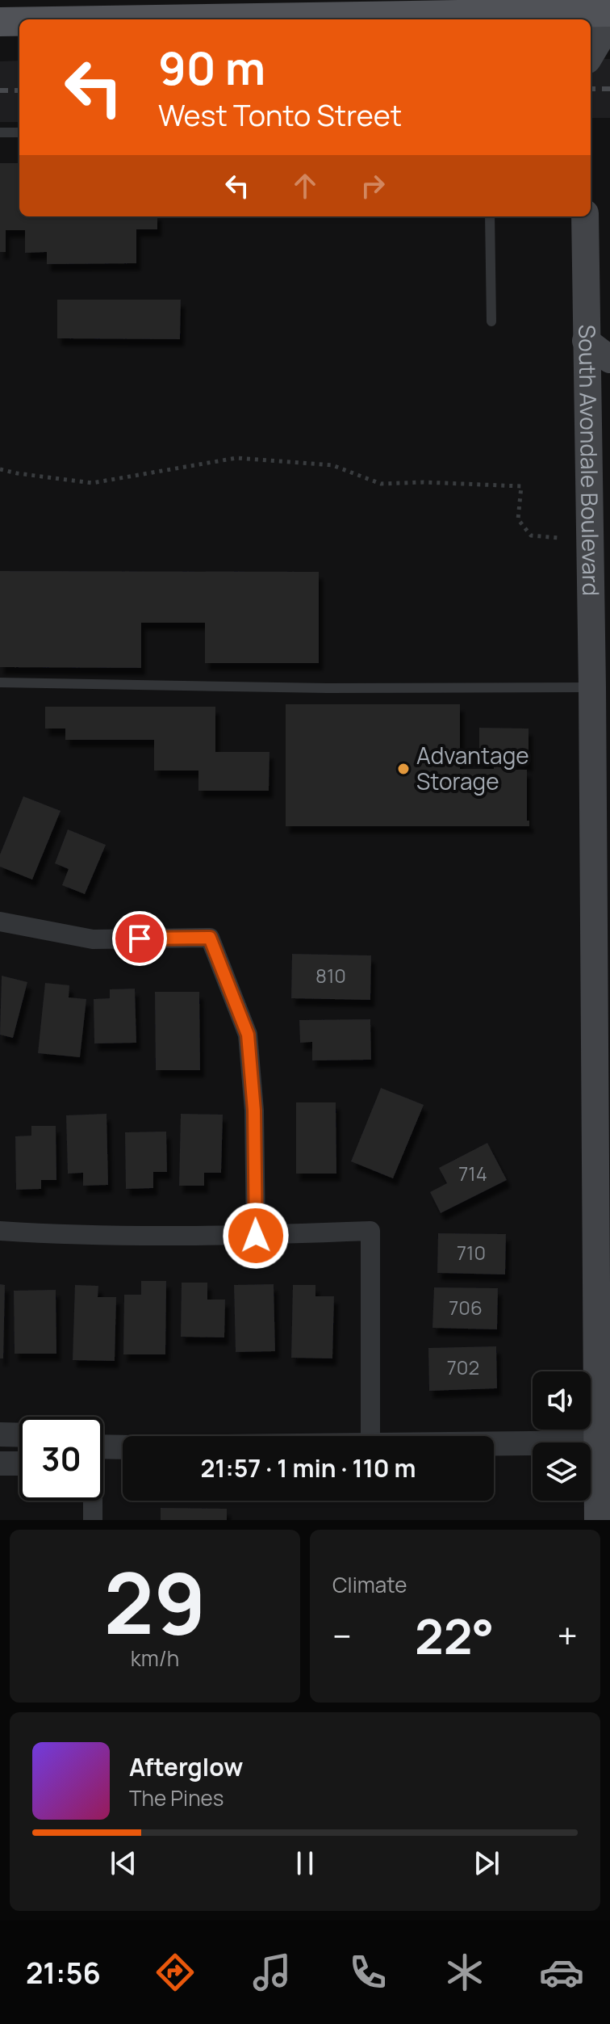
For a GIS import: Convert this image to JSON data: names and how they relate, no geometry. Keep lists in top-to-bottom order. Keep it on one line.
{"streets":{"main road":["South Avondale Boulevard"]},"places":["Advantage Storage"],"house_numbers":["810","714","710","706","702"],"page":{"turn":["90 m","West Tonto Street"],"limit":"30","trip":"21:57 · 1 min · 110 m","tile":[["29","km/h"],"Climate"],"heat":["−","22°","+"],"song":["Afterglow","The Pines"],"tabs":"21:56"}}
